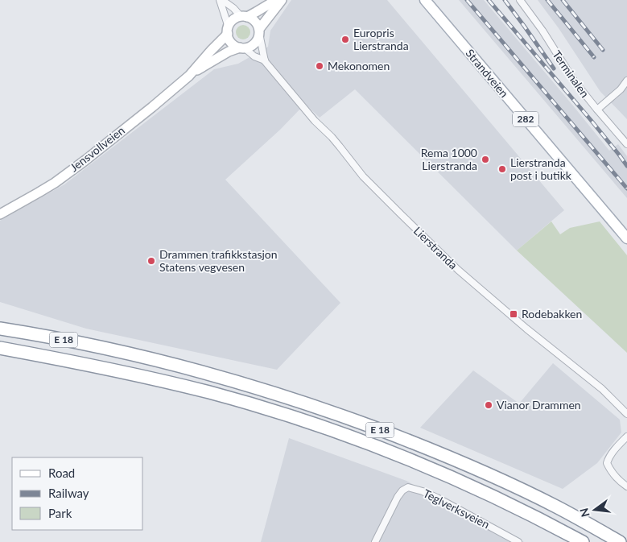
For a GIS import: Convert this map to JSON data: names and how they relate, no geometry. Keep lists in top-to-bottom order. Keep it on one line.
{"streets":{"highway":["E 18"],"main road":["Strandveien","282"],"street":["Terminalen","Jensvollveien","Lierstranda","Teglverksveien"]},"crossings":[["Jensvollveien","Lierstranda"]],"places":{"other":["Europris Lierstranda","Mekonomen","Rema 1000 Lierstranda","Lierstranda post i butikk","Drammen trafikkstasjon Statens vegvesen","Vianor Drammen"],"transit":["Rodebakken"]},"legend":["Road","Railway","Park"],"north":"left"}
